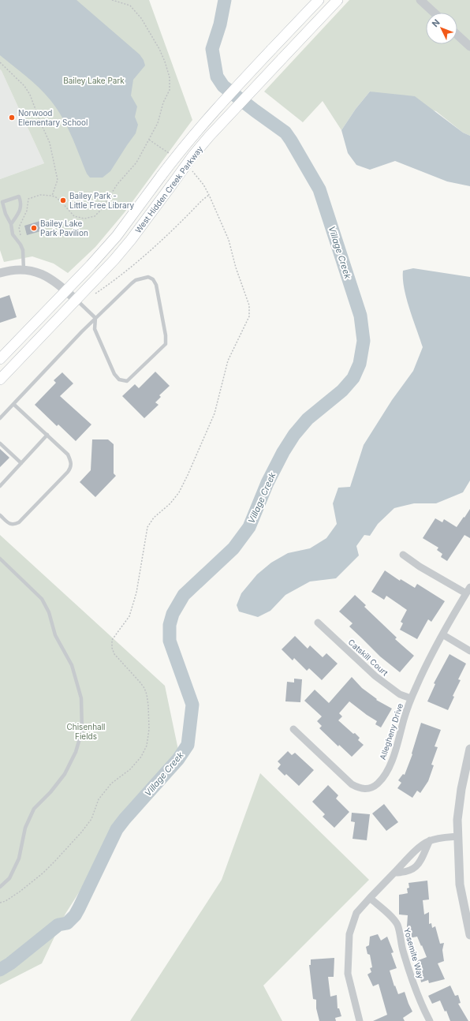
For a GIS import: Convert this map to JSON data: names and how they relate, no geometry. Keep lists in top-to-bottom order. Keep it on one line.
{"streets":{"main road":["West Hidden Creek Parkway"],"street":["Catskill Court","Allegheny Drive","Yosemite Way"]},"crossings":[["Catskill Court","Allegheny Drive"]],"water":["Village Creek"],"parks":["Bailey Lake Park","Chisenhall Fields"],"places":["Norwood Elementary School","Bailey Park - Little Free Library","Bailey Lake Park Pavilion"],"north":"top left"}
